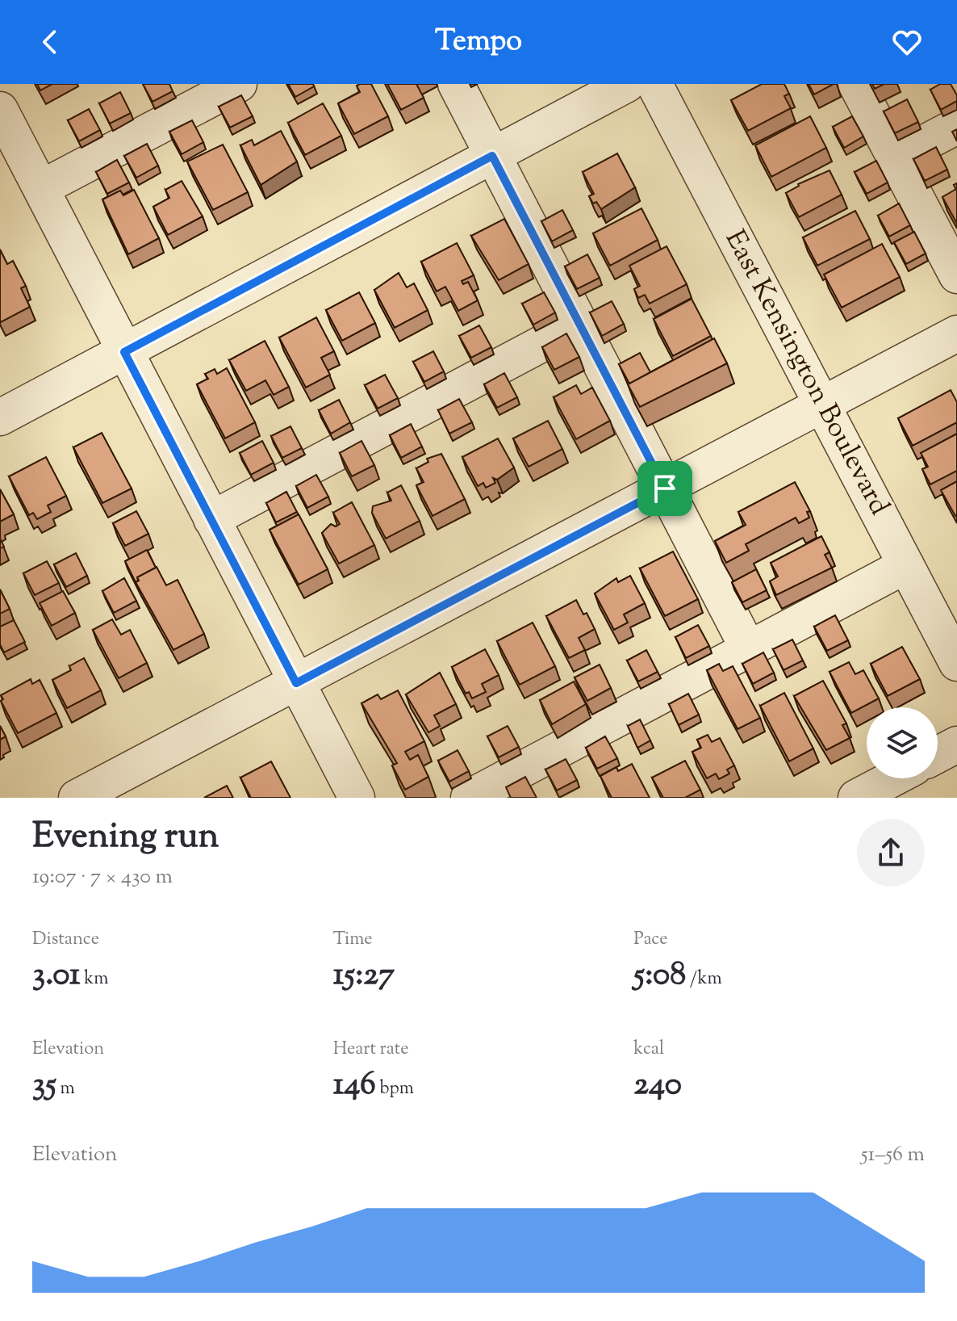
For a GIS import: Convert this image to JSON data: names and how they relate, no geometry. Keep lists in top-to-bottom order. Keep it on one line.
{"streets":{"street":["East Kensington Boulevard"]},"page":{"header":"Tempo","heading":["Evening run","19:07 · 7 × 430 m"],"stats":[["Distance","3.01 km"],["Time","15:27"],["Pace","5:08 /km"],["Elevation","35 m"],["Heart rate","146 bpm"],["kcal","240"]],"chart":["Elevation","51–56 m"]}}
